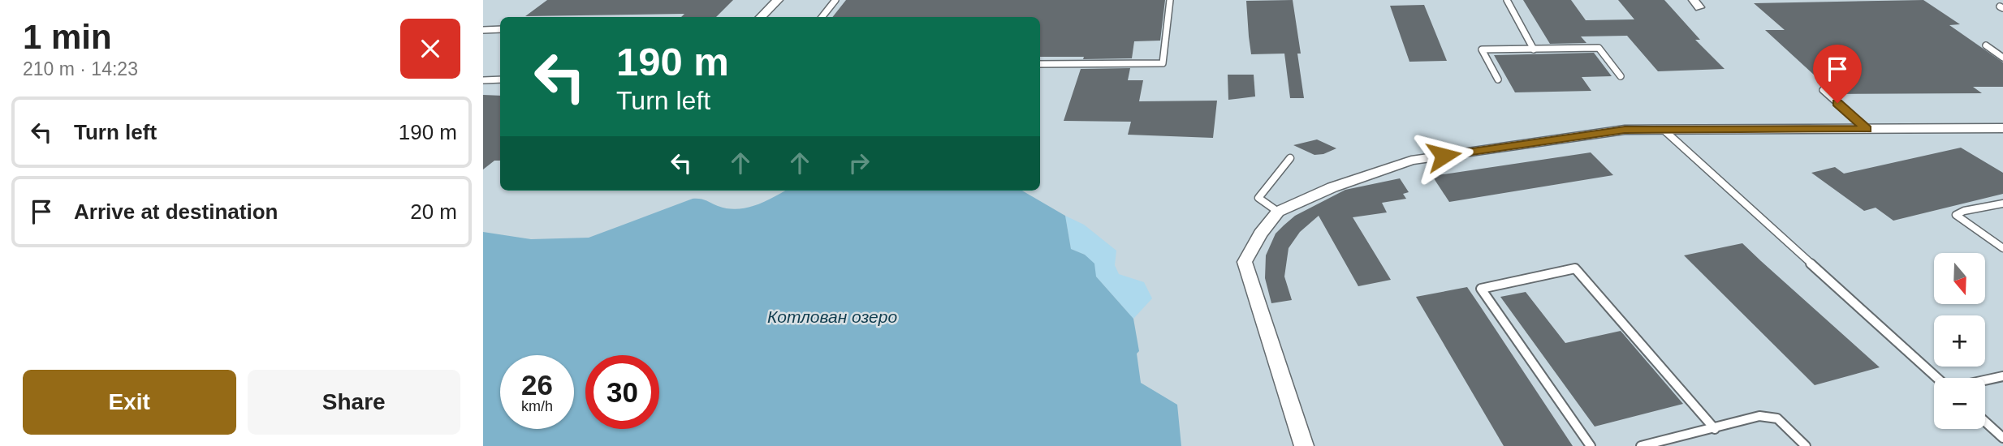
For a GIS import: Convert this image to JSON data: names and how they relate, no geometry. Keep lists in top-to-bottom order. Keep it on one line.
{"water":["Котлован озеро"],"north":"bottom","page":{"heading":["1 min","210 m · 14:23"],"turn":["190 m","Turn left"],"list":[{"name":"Turn left","value":"190 m"},{"name":"Arrive at destination","value":"20 m"}],"map_buttons":["+","−"],"speed":"26 km/h","limit":"30","buttons":["Exit","Share"]}}
